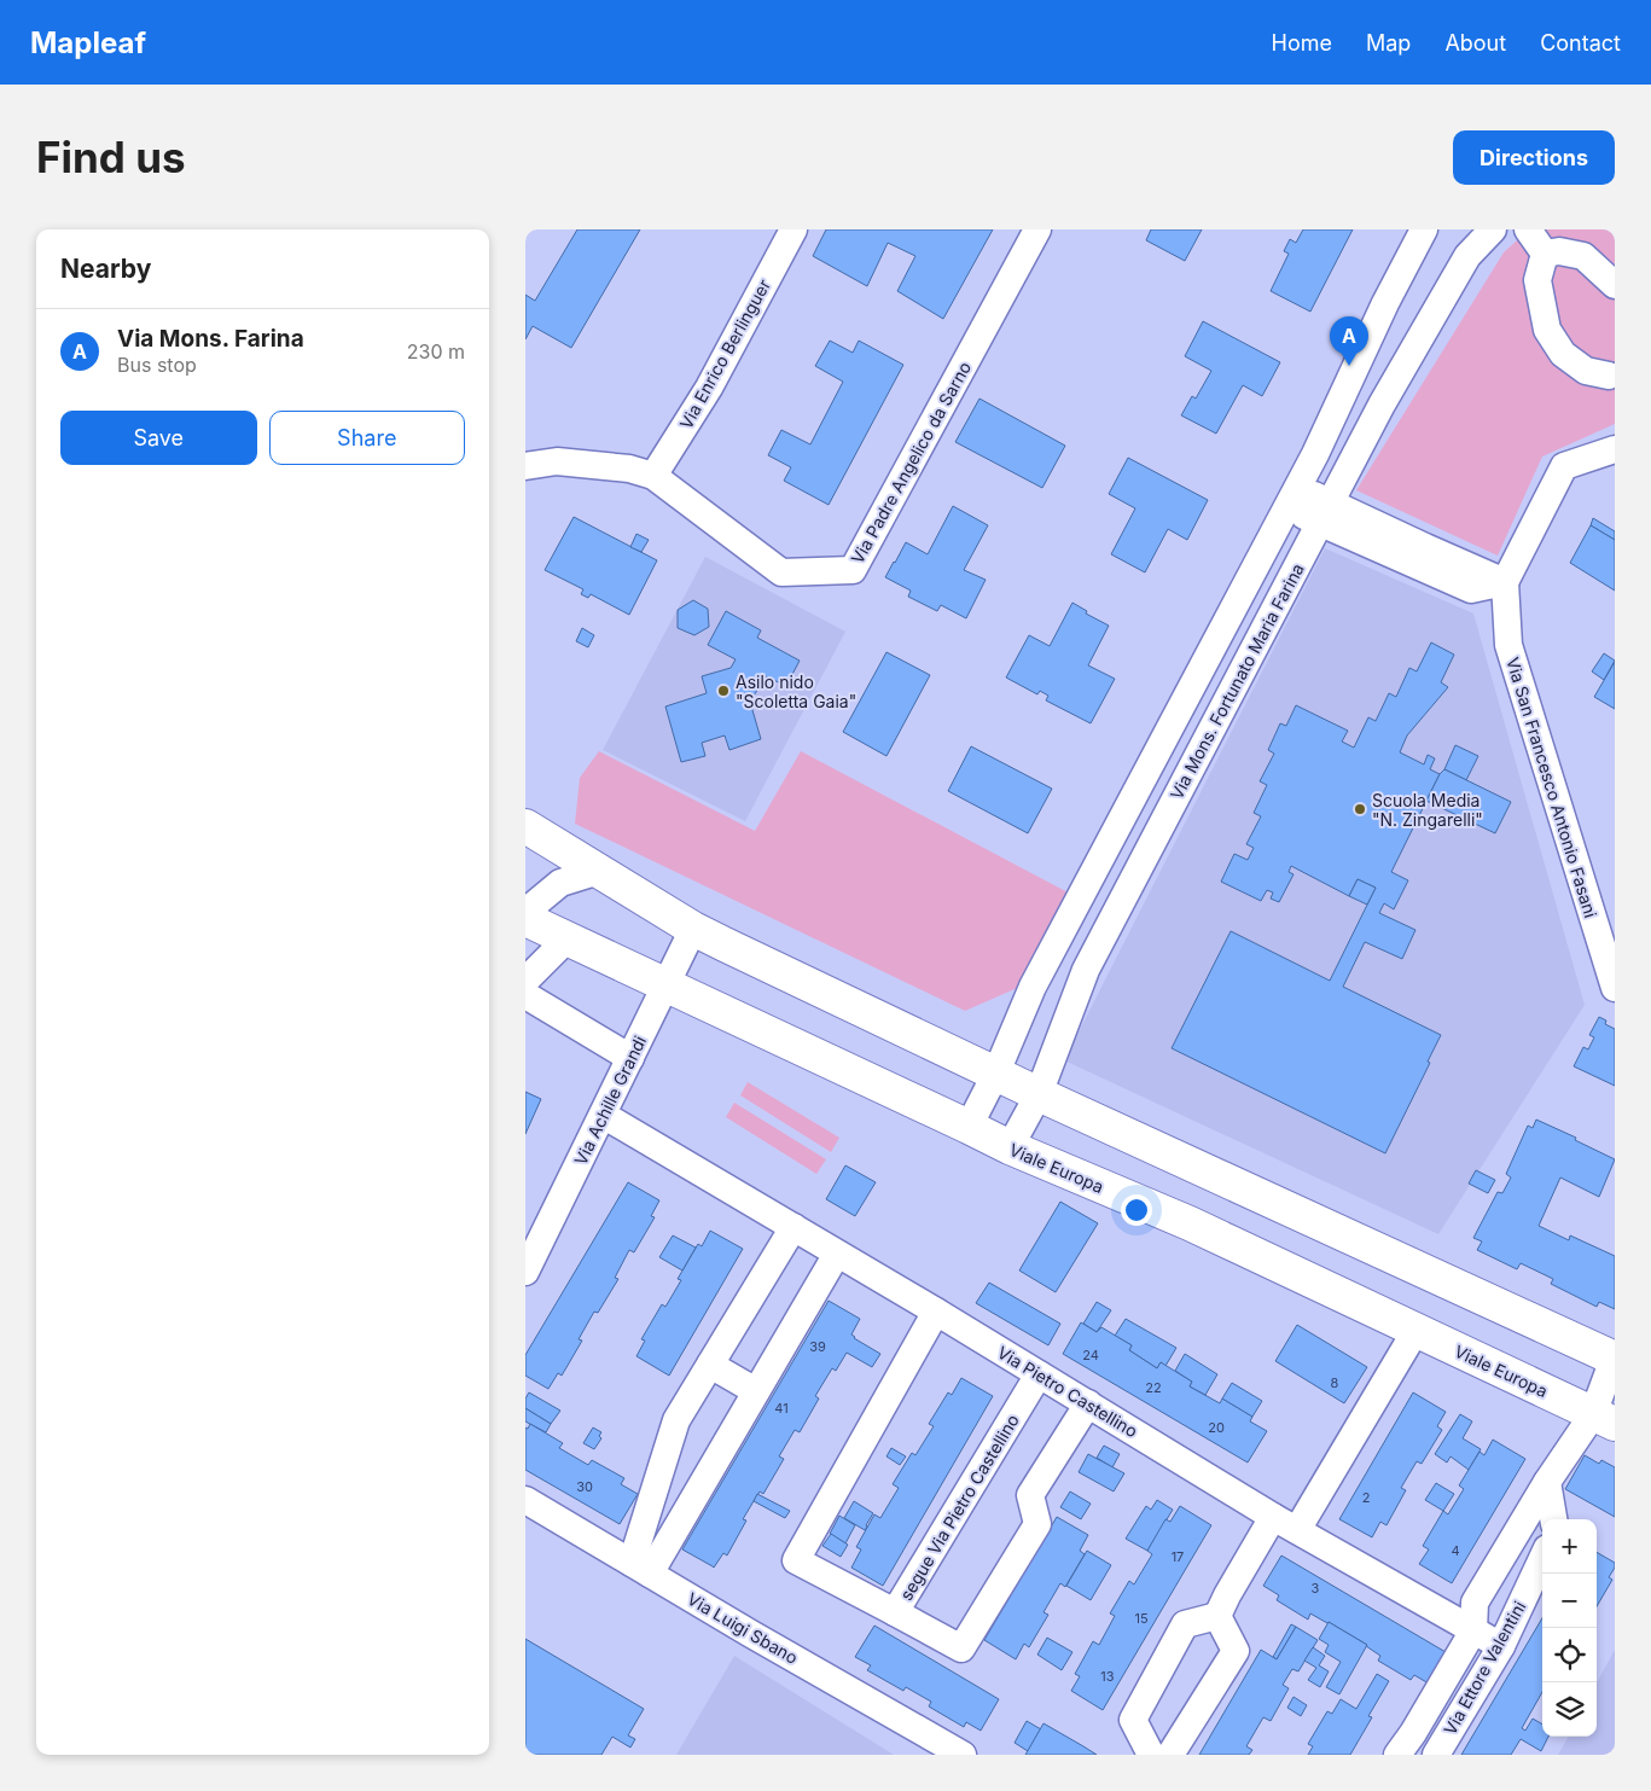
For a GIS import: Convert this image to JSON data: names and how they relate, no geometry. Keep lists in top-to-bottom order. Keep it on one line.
{"streets":{"street":["Via Enrico Berlinguer","Via Padre Angelico da Sarno","Via Mons. Fortunato Maria Farina","Via San Francesco Antonio Fasani","Via Achille Grandi","Viale Europa","Via Pietro Castellino","segue Via Pietro Castellino","Via Luigi Sbano","Via Ettore Valentini"]},"crossings":[["Via Enrico Berlinguer","Via Padre Angelico da Sarno"],["Via Mons. Fortunato Maria Farina","Viale Europa"],["Via Achille Grandi","Viale Europa"],["Via Achille Grandi","Via Pietro Castellino"],["Viale Europa","Via Ettore Valentini"],["Via Pietro Castellino","segue Via Pietro Castellino"],["Via Pietro Castellino","Via Ettore Valentini"]],"places":["Asilo nido \"Scoletta Gaia\"","Scuola Media \"N. Zingarelli\""],"house_numbers":["39","24","8","22","41","20","30","2","4","17","3","15","13"],"page":{"header":"Mapleaf","nav":["Home","Map","About","Contact"],"buttons":["Directions",["Save","Share"]],"title":"Find us","heading":"Nearby","list":[{"mark":"A","name":"Via Mons. Farina","note":"Bus stop","value":"230 m"}],"pins":"A","map_buttons":["+","−"]}}
